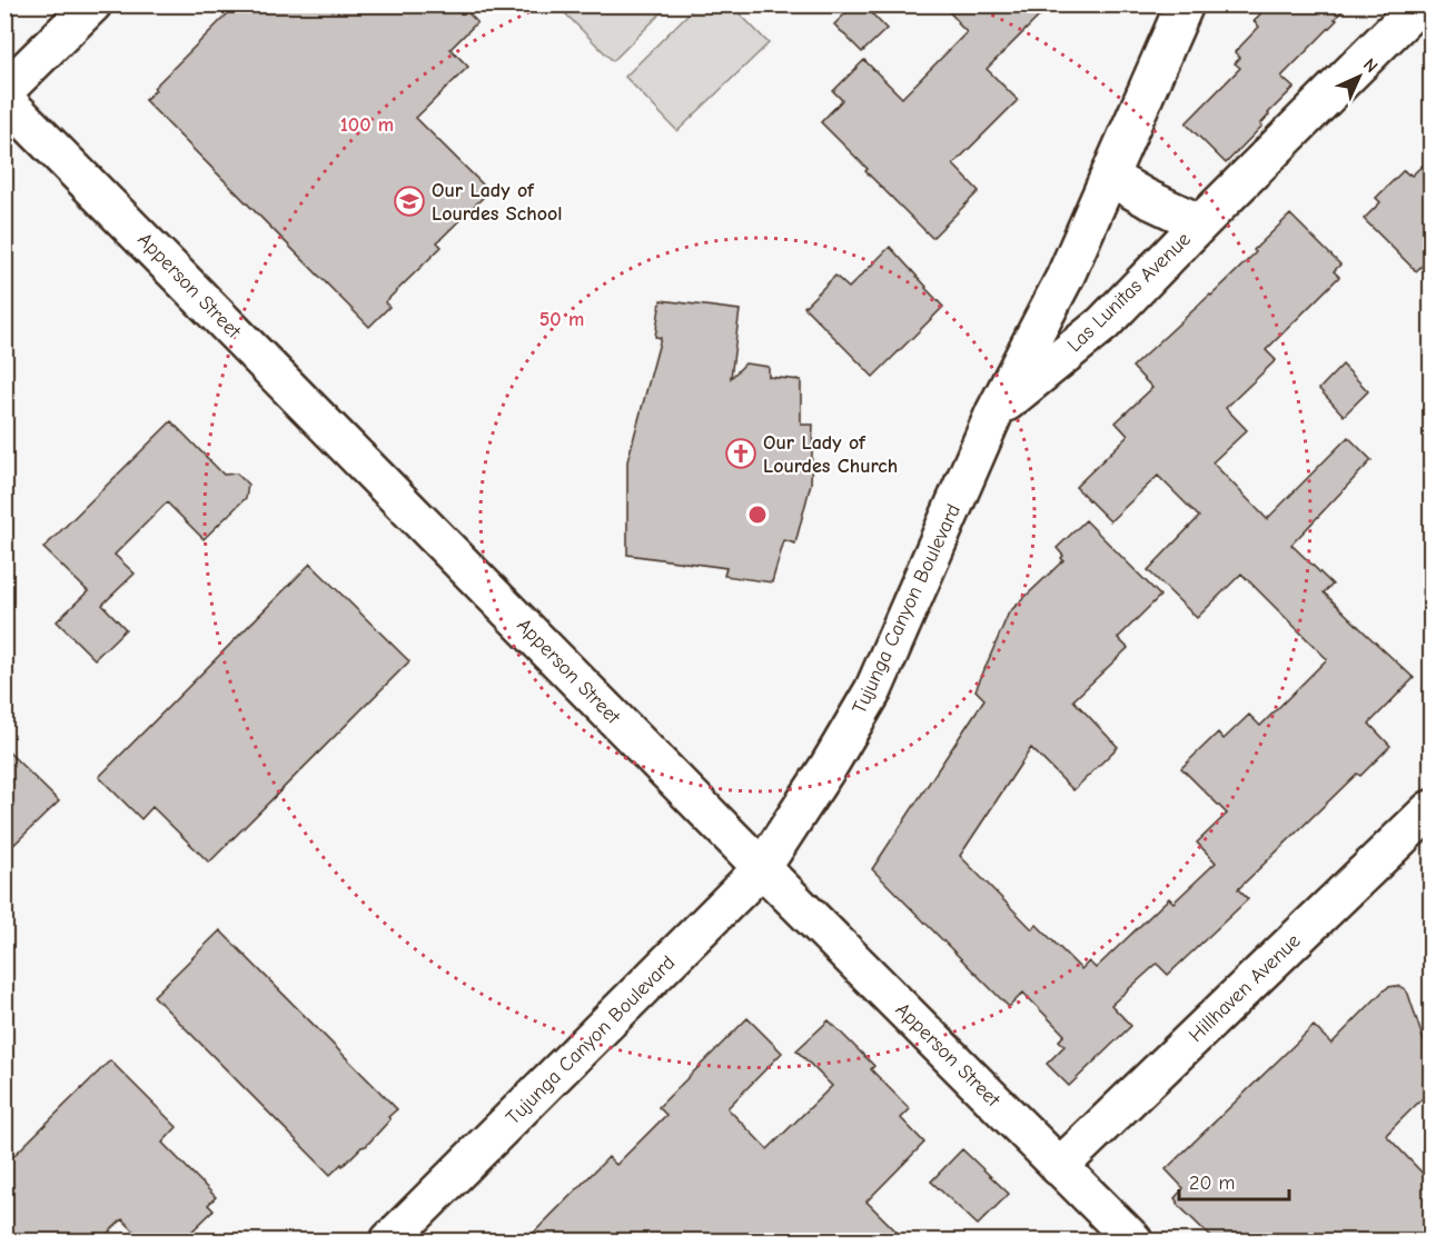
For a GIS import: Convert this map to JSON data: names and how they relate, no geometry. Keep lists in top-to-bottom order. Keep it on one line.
{"streets":{"street":["Apperson Street","Las Lunitas Avenue","Tujunga Canyon Boulevard","Hillhaven Avenue"]},"crossings":[["Apperson Street","Tujunga Canyon Boulevard"],["Apperson Street","Hillhaven Avenue"],["Las Lunitas Avenue","Tujunga Canyon Boulevard"]],"places":{"school or university":["Our Lady of Lourdes School"],"church":["Our Lady of Lourdes Church"]},"scale_bar":"20 m","north":"top right","rings":["100 m","50 m"]}
